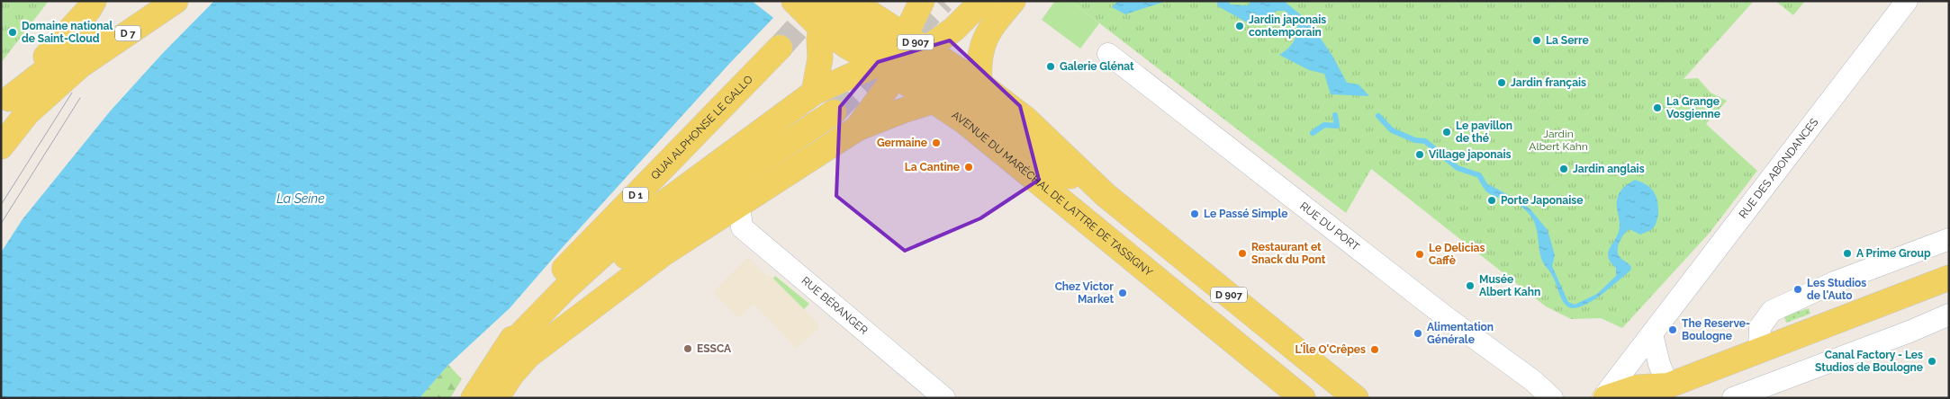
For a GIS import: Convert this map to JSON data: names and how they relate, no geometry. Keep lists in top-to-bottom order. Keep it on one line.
{"streets":{"main road":["D 7","D 907","QUAI ALPHONSE LE GALLO","AVENUE DU MARÉCHAL DE LATTRE DE TASSIGNY","D 1"],"street":["RUE DES ABONDANCES","RUE DU PORT","RUE BÉRANGER"]},"water":["La Seine"],"parks":["Jardin Albert Kahn"],"places":["Jardin japonais contemporain","Domaine national de Saint-Cloud","La Serre","Galerie Glénat","Jardin français","La Grange Vosgienne","Le pavillon de thé","Germaine","Village japonais","La Cantine","Jardin anglais","Porte Japonaise","Le Passé Simple","Restaurant et Snack du Pont","A Prime Group","Le Delicias Caffè","Musée Albert Kahn","Les Studios de l'Auto","Chez Victor Market","The Reserve- Boulogne","Alimentation Générale","ESSCA","L'Île O'Crêpes","Canal Factory - Les Studios de Boulogne"]}
